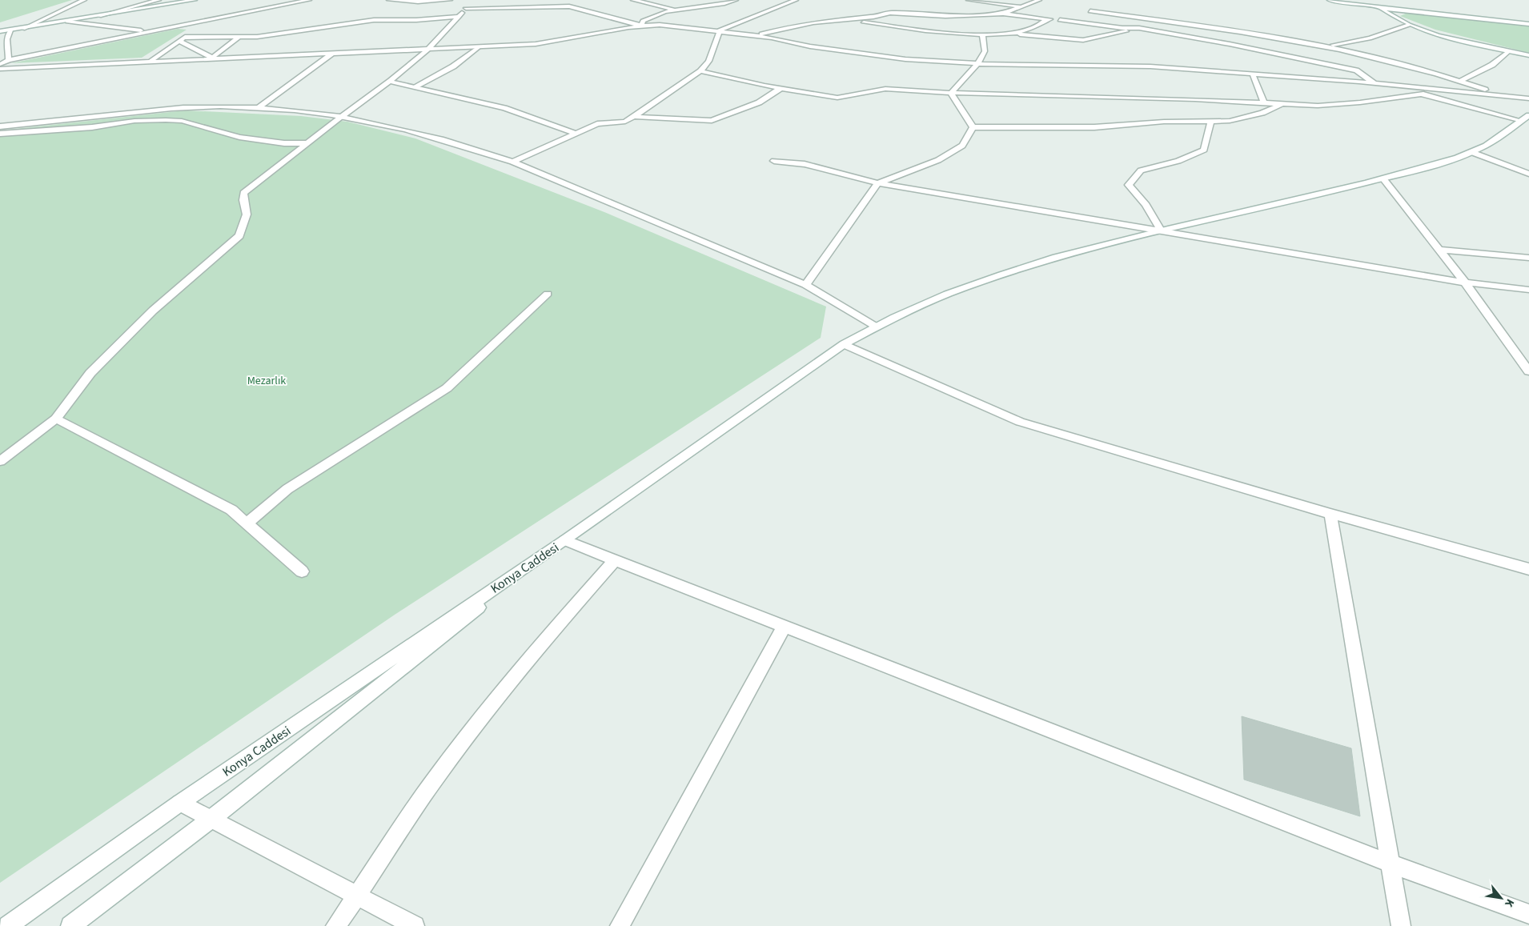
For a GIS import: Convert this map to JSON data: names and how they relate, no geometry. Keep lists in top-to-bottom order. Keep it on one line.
{"streets":{"street":["Konya Caddesi"]},"parks":["Mezarlık"],"north":"bottom right"}
